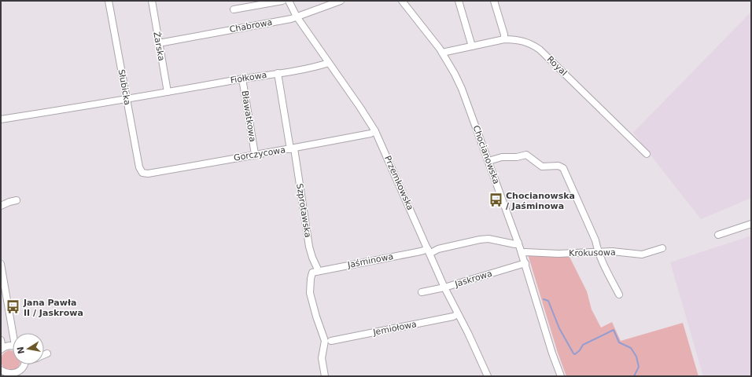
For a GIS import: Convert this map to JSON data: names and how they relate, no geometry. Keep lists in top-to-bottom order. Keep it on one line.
{"streets":{"street":["Chabrowa","Żarska","Royal","Fiołkowa","Słubicka","Bławatkowa","Gorczycowa","Chocianowska","Przemkowska","Szprotawska","Krokusowa","Jaśminowa","Jaskrowa","Jemiołowa"]},"crossings":[["Chabrowa","Żarska"],["Chabrowa","Przemkowska"],["Żarska","Fiołkowa"],["Royal","Chocianowska"],["Fiołkowa","Słubicka"],["Fiołkowa","Bławatkowa"],["Fiołkowa","Przemkowska"],["Fiołkowa","Szprotawska"],["Słubicka","Gorczycowa"],["Bławatkowa","Gorczycowa"],["Gorczycowa","Przemkowska"],["Gorczycowa","Szprotawska"],["Chocianowska","Krokusowa"],["Chocianowska","Jaśminowa"],["Chocianowska","Jaskrowa"],["Przemkowska","Jaśminowa"],["Przemkowska","Jaskrowa"],["Przemkowska","Jemiołowa"],["Szprotawska","Jaśminowa"]],"places":{"bus stop":["Chocianowska / Jaśminowa","Jana Pawła II / Jaskrowa"]},"north":"left"}
